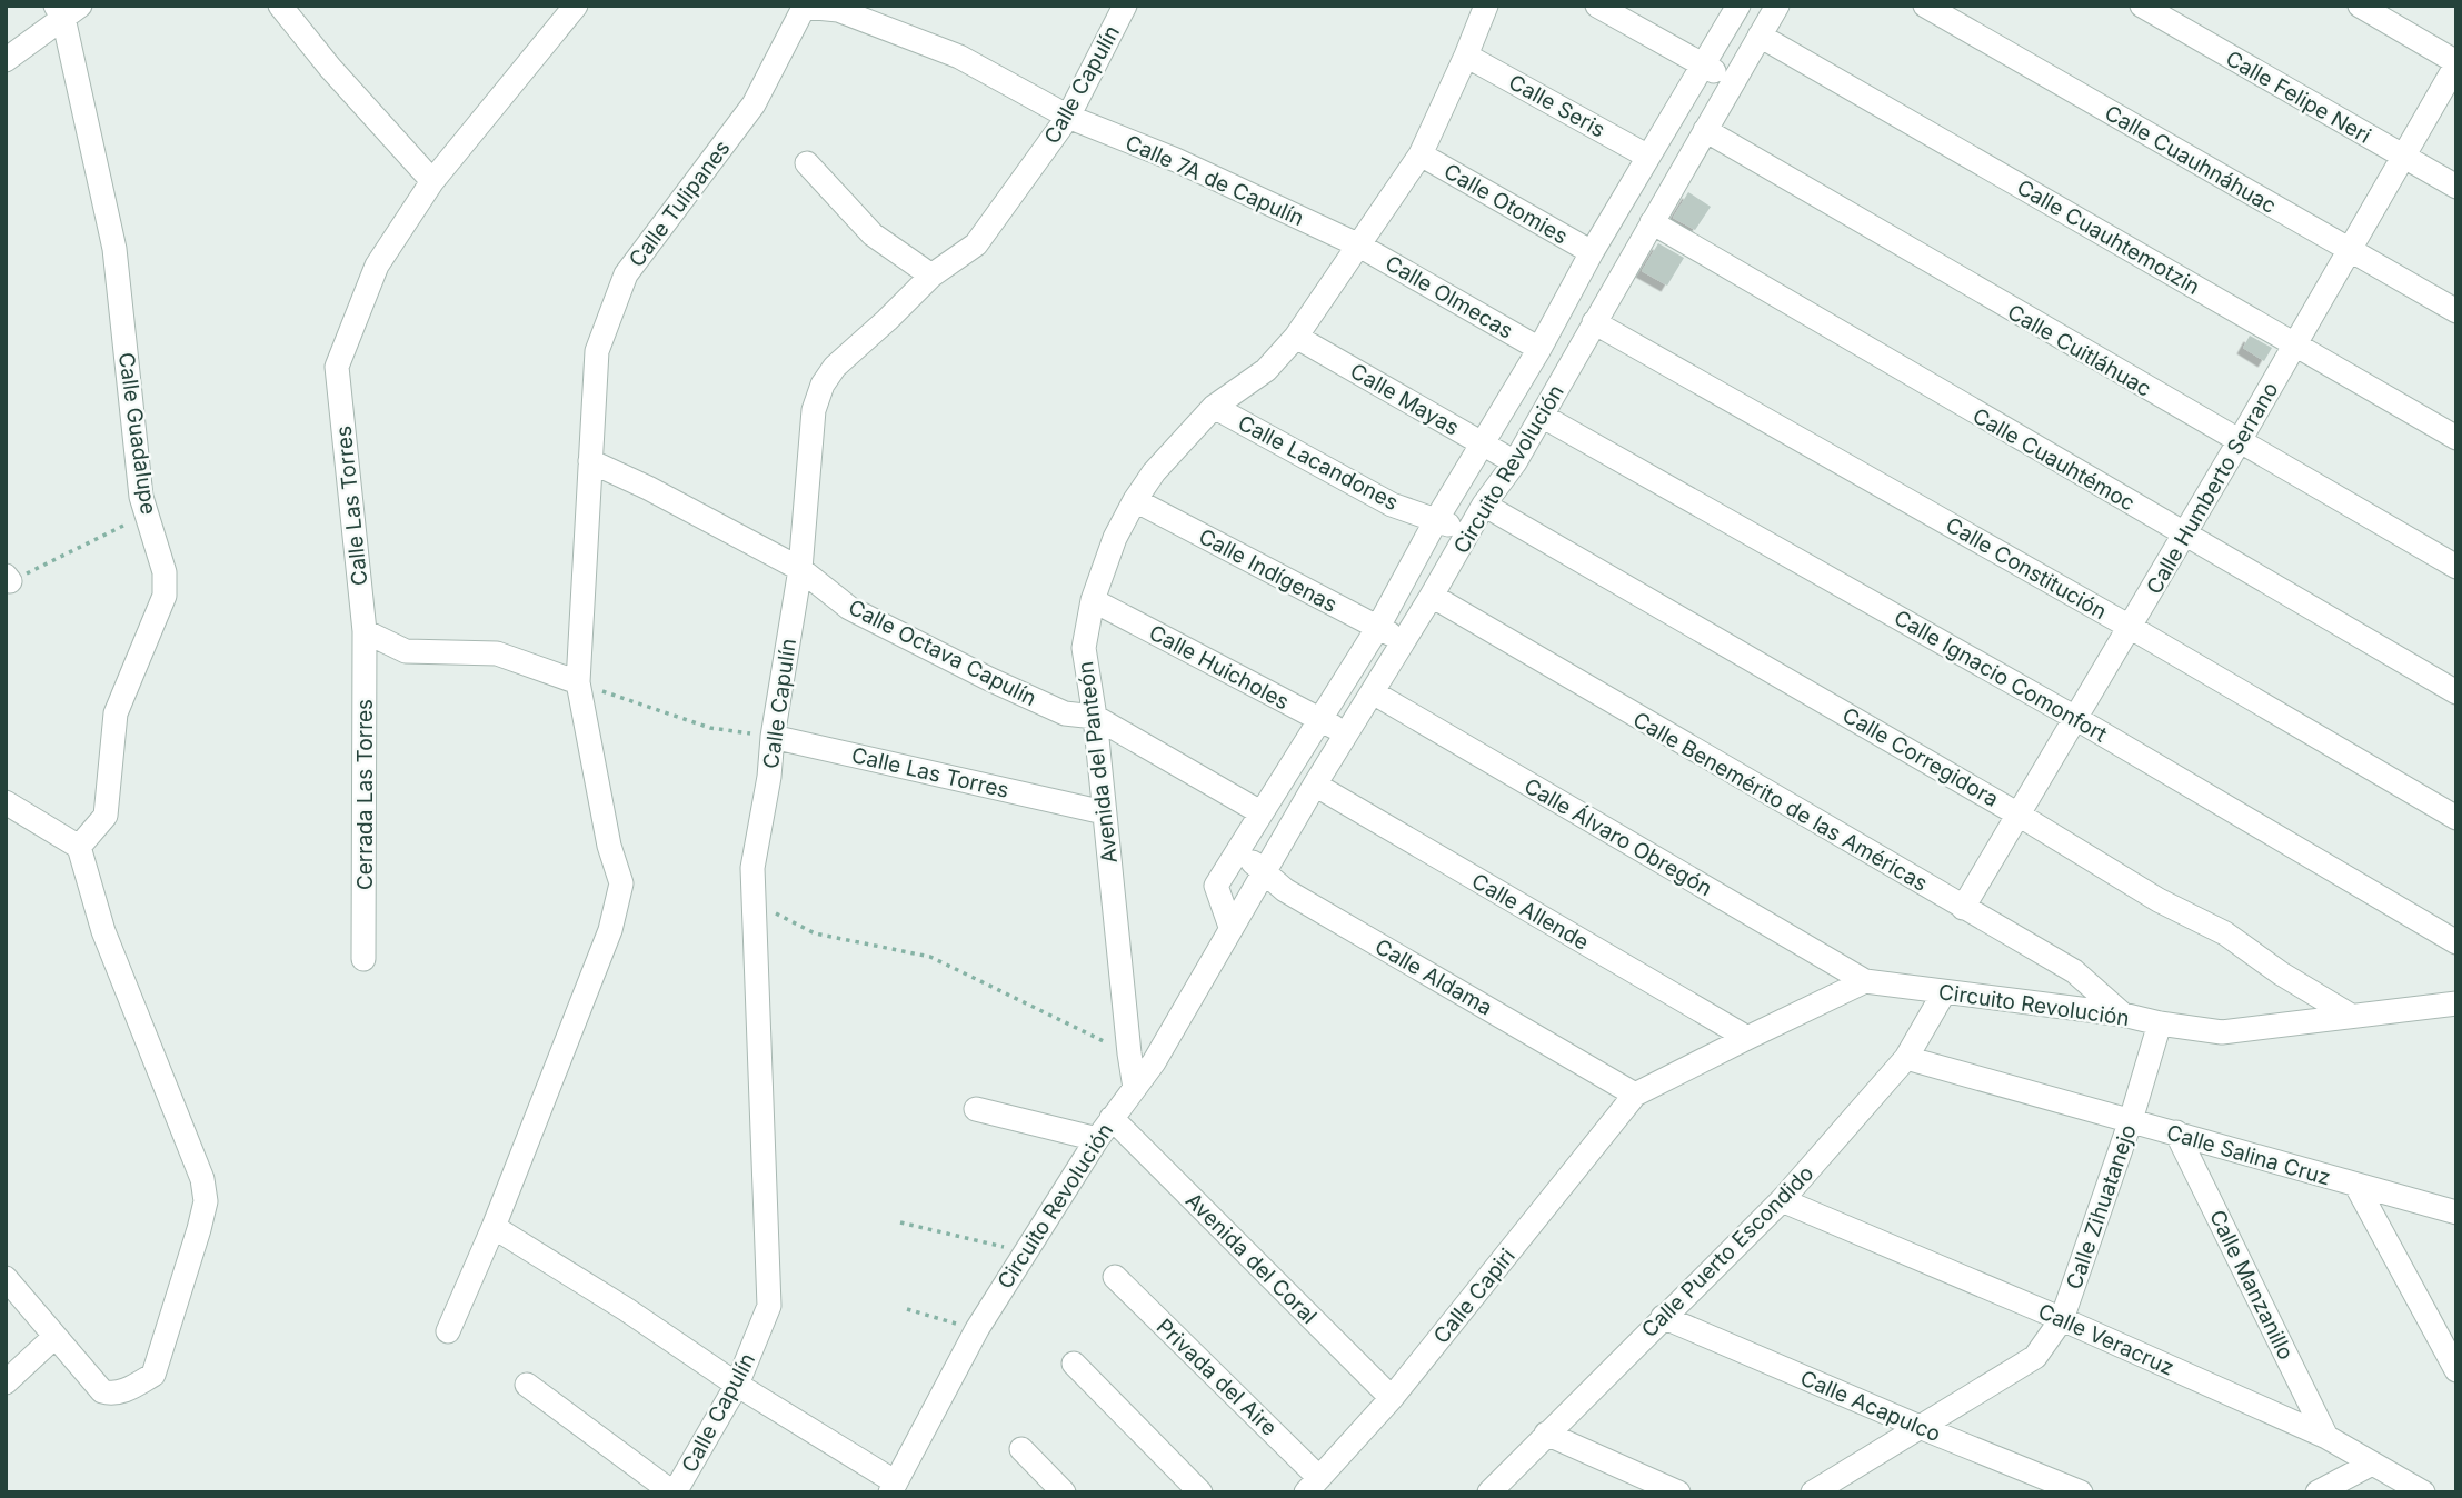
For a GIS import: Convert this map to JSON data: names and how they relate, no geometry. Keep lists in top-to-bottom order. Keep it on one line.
{"streets":{"street":["Calle Capulín","Calle Felipe Neri","Calle Seris","Calle Cuauhnáhuac","Calle 7A de Capulín","Calle Tulipanes","Calle Otomies","Calle Cuauhtemotzin","Calle Olmecas","Calle Cuitláhuac","Calle Mayas","Calle Guadalupe","Calle Cuauhtémoc","Calle Lacandones","Circuito Revolución","Calle Humberto Serrano","Calle Las Torres","Calle Constitución","Calle Indígenas","Calle Octava Capulín","Calle Huicholes","Calle Ignacio Comonfort","Calle Corregidora","Avenida del Panteón","Cerrada Las Torres","Calle Benemérito de las Américas","Calle Álvaro Obregón","Calle Allende","Calle Aldama","Calle Salina Cruz","Calle Zihuatanejo","Calle Puerto Escondido","Avenida del Coral","Calle Manzanillo","Calle Capiri","Calle Veracruz","Privada del Aire","Calle Acapulco"]},"crossings":[["Calle Capulín","Calle 7A de Capulín"],["Calle Capulín","Calle Las Torres"],["Calle Capulín","Calle Octava Capulín"],["Calle Felipe Neri","Calle Humberto Serrano"],["Calle Seris","Circuito Revolución"],["Calle Seris","Avenida del Panteón"],["Calle Cuauhnáhuac","Calle Humberto Serrano"],["Calle 7A de Capulín","Calle Tulipanes"],["Calle 7A de Capulín","Calle Olmecas"],["Calle 7A de Capulín","Avenida del Panteón"],["Calle Tulipanes","Calle Octava Capulín"],["Calle Otomies","Circuito Revolución"],["Calle Otomies","Avenida del Panteón"],["Calle Cuauhtemotzin","Circuito Revolución"],["Calle Cuauhtemotzin","Calle Humberto Serrano"],["Calle Olmecas","Circuito Revolución"],["Calle Olmecas","Avenida del Panteón"],["Calle Cuitláhuac","Circuito Revolución"],["Calle Cuitláhuac","Calle Humberto Serrano"],["Calle Mayas","Circuito Revolución"],["Calle Mayas","Avenida del Panteón"],["Calle Cuauhtémoc","Circuito Revolución"],["Calle Cuauhtémoc","Calle Humberto Serrano"],["Calle Lacandones","Circuito Revolución"],["Calle Lacandones","Avenida del Panteón"],["Circuito Revolución","Calle Constitución"],["Circuito Revolución","Calle Indígenas"],["Circuito Revolución","Calle Octava Capulín"],["Circuito Revolución","Calle Huicholes"],["Circuito Revolución","Calle Ignacio Comonfort"],["Circuito Revolución","Calle Corregidora"],["Circuito Revolución","Avenida del Panteón"],["Circuito Revolución","Calle Benemérito de las Américas"],["Circuito Revolución","Calle Álvaro Obregón"],["Circuito Revolución","Calle Allende"],["Circuito Revolución","Calle Aldama"],["Circuito Revolución","Calle Zihuatanejo"],["Circuito Revolución","Calle Puerto Escondido"],["Circuito Revolución","Avenida del Coral"],["Calle Humberto Serrano","Calle Constitución"],["Calle Humberto Serrano","Calle Ignacio Comonfort"],["Calle Humberto Serrano","Calle Corregidora"],["Calle Humberto Serrano","Calle Benemérito de las Américas"],["Calle Las Torres","Avenida del Panteón"],["Calle Las Torres","Cerrada Las Torres"],["Calle Indígenas","Avenida del Panteón"],["Calle Octava Capulín","Avenida del Panteón"],["Calle Huicholes","Avenida del Panteón"],["Calle Aldama","Calle Capiri"],["Calle Salina Cruz","Calle Zihuatanejo"],["Calle Salina Cruz","Calle Puerto Escondido"],["Calle Salina Cruz","Calle Manzanillo"],["Calle Zihuatanejo","Calle Veracruz"],["Calle Zihuatanejo","Calle Acapulco"],["Calle Puerto Escondido","Calle Veracruz"],["Calle Puerto Escondido","Calle Acapulco"],["Avenida del Coral","Calle Capiri"],["Calle Manzanillo","Calle Veracruz"],["Calle Capiri","Privada del Aire"]]}
